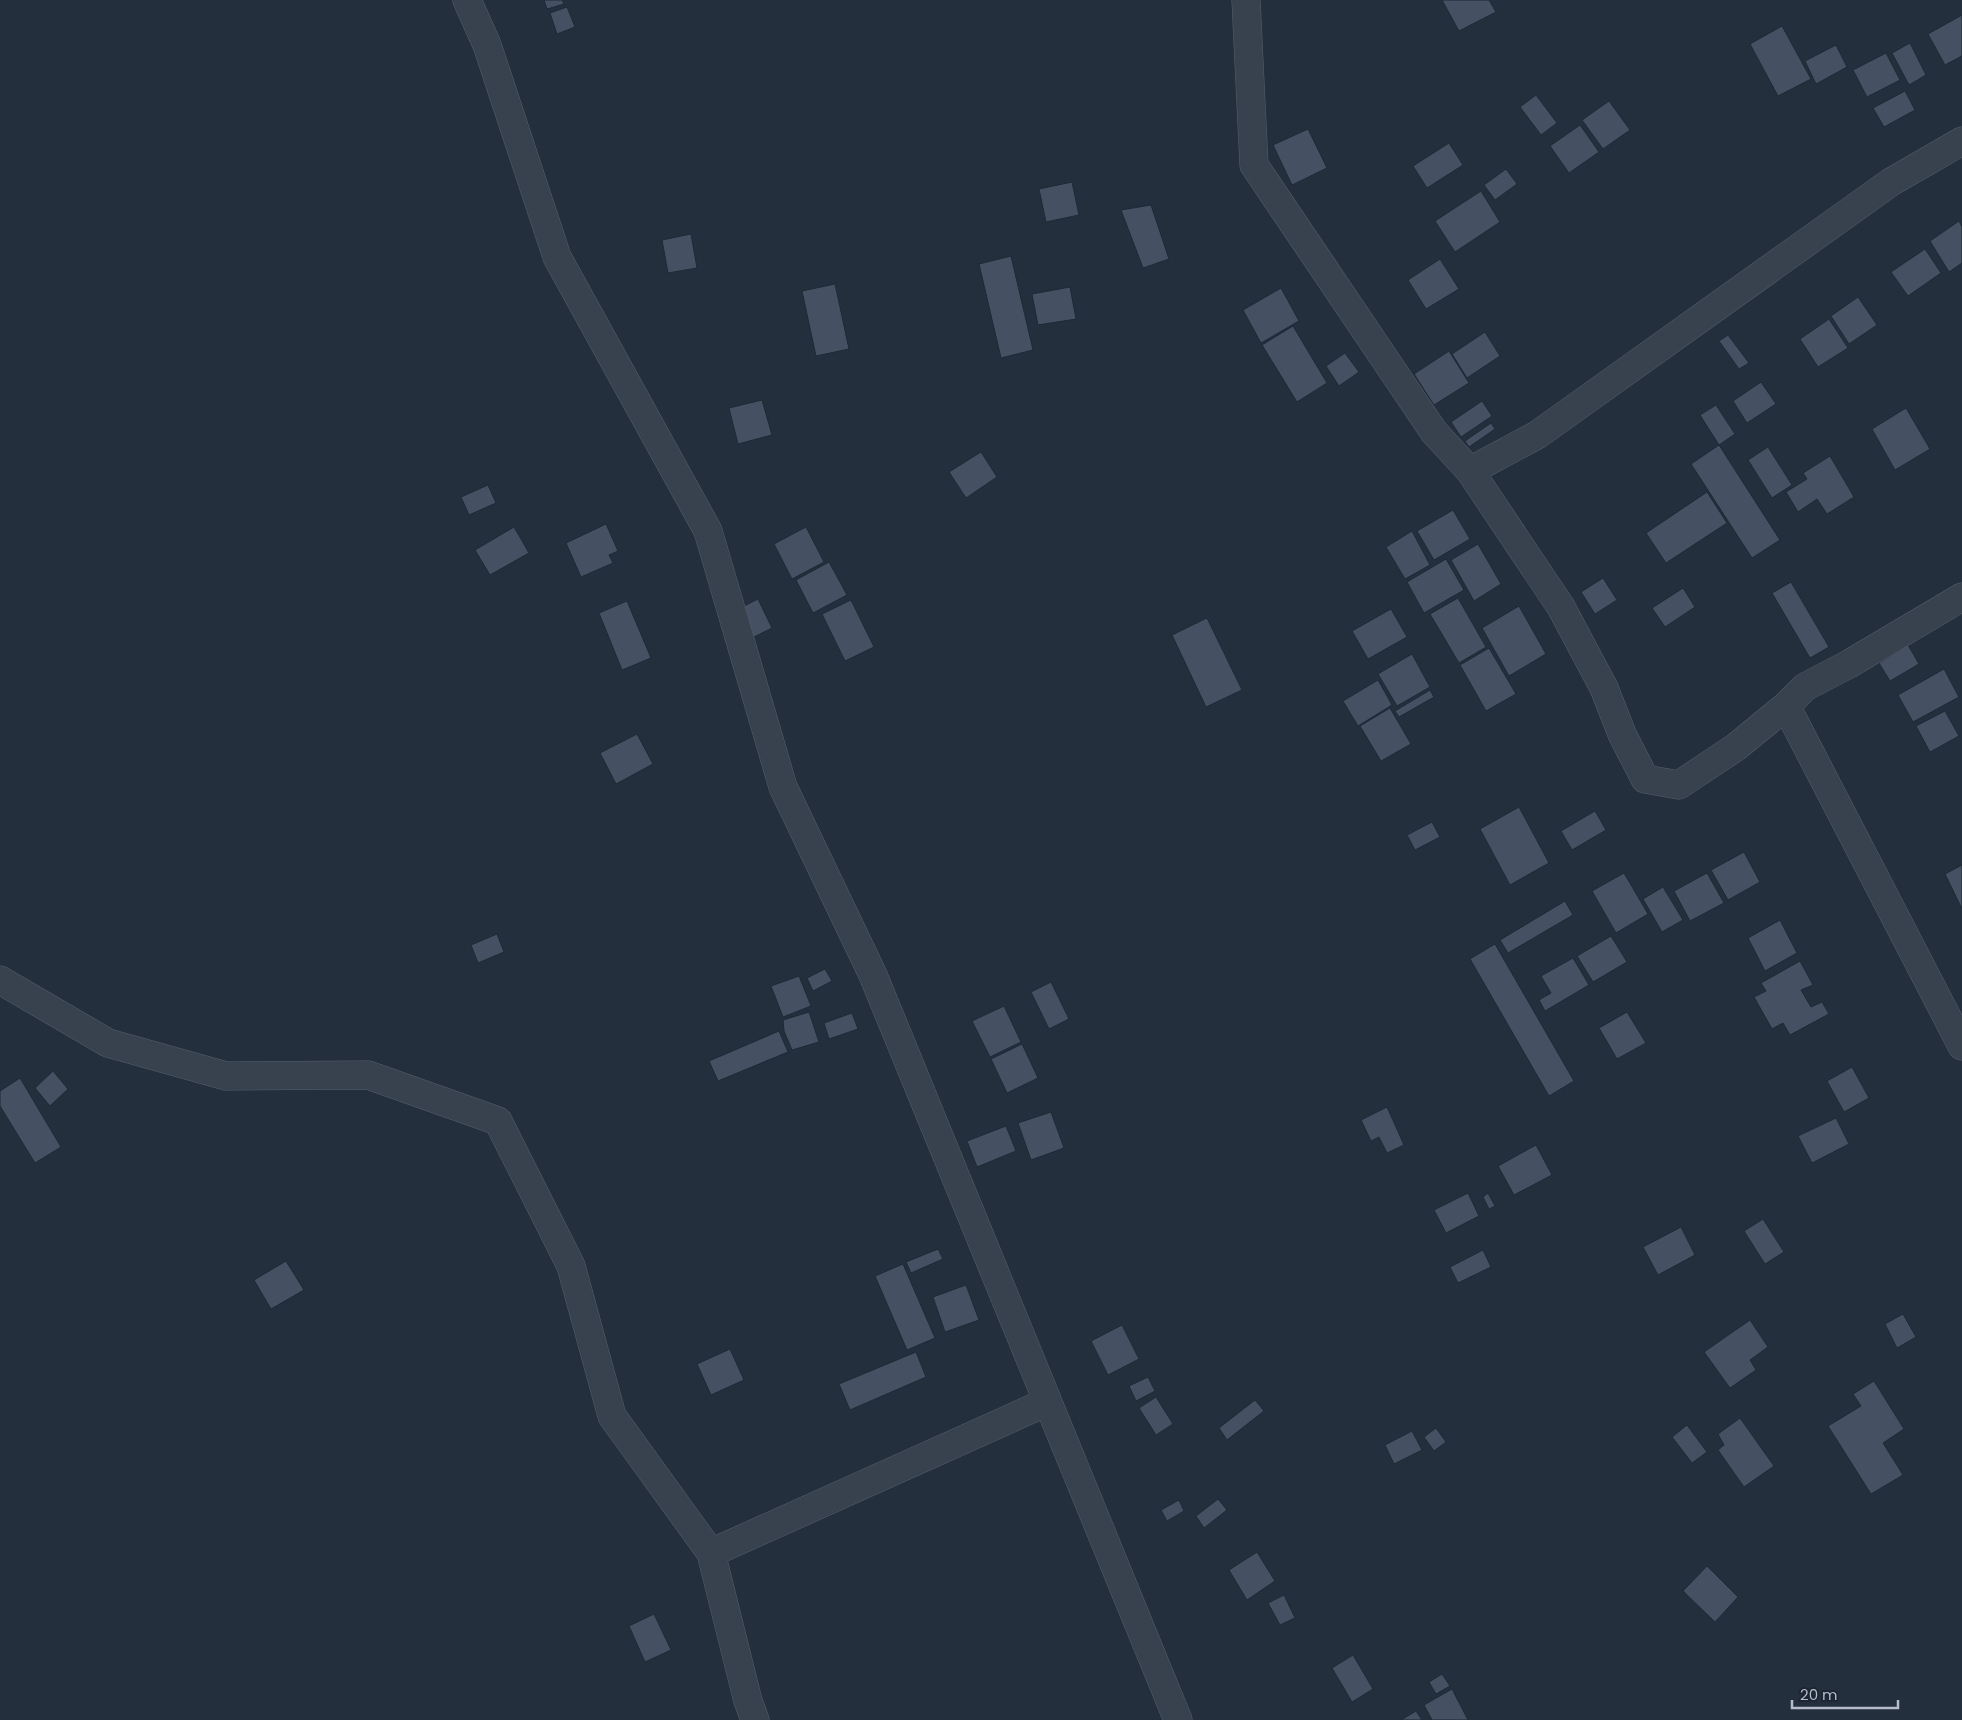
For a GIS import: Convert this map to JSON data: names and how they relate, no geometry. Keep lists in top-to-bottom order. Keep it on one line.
{"scale_bar":"20 m"}
